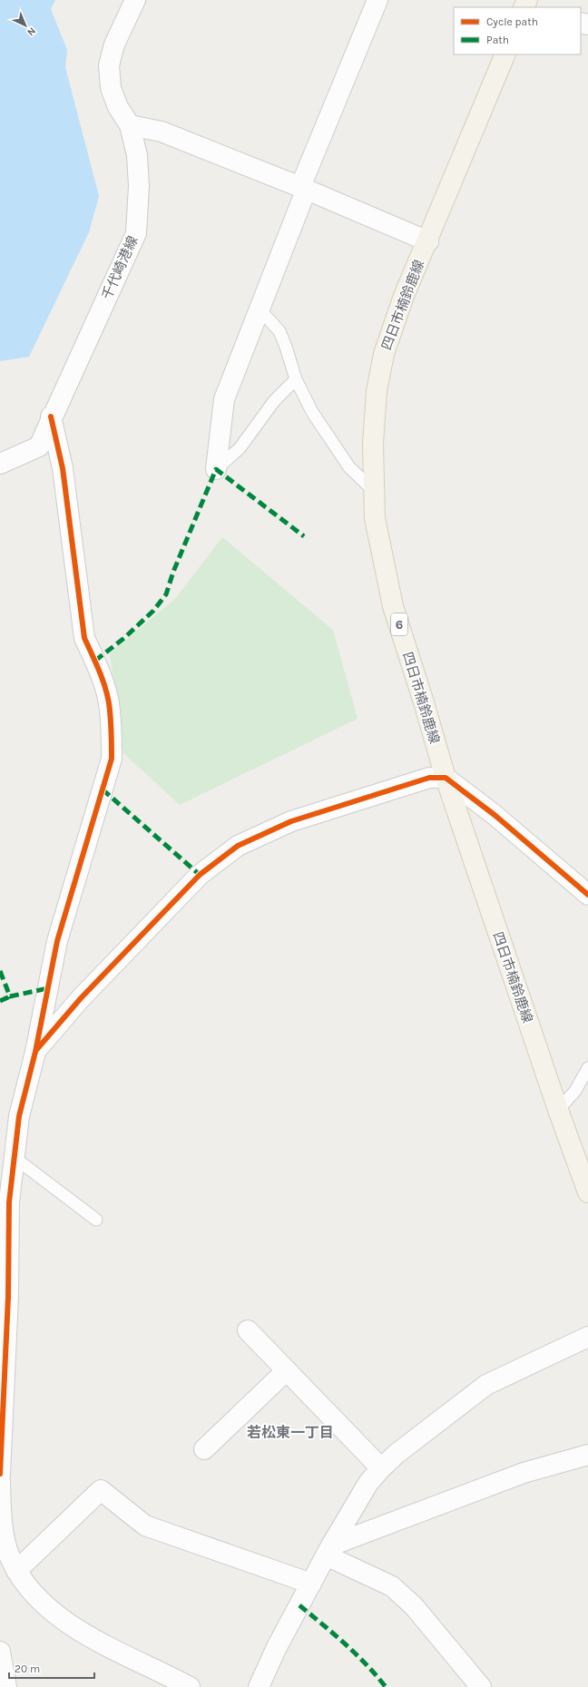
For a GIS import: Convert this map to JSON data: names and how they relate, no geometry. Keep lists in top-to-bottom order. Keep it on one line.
{"streets":{"main road":["四日市楠鈴鹿線","6"],"street":["千代崎港線"]},"districts":["若松東一丁目"],"legend":["Cycle path","Path"],"scale_bar":"20 m","north":"bottom right"}
